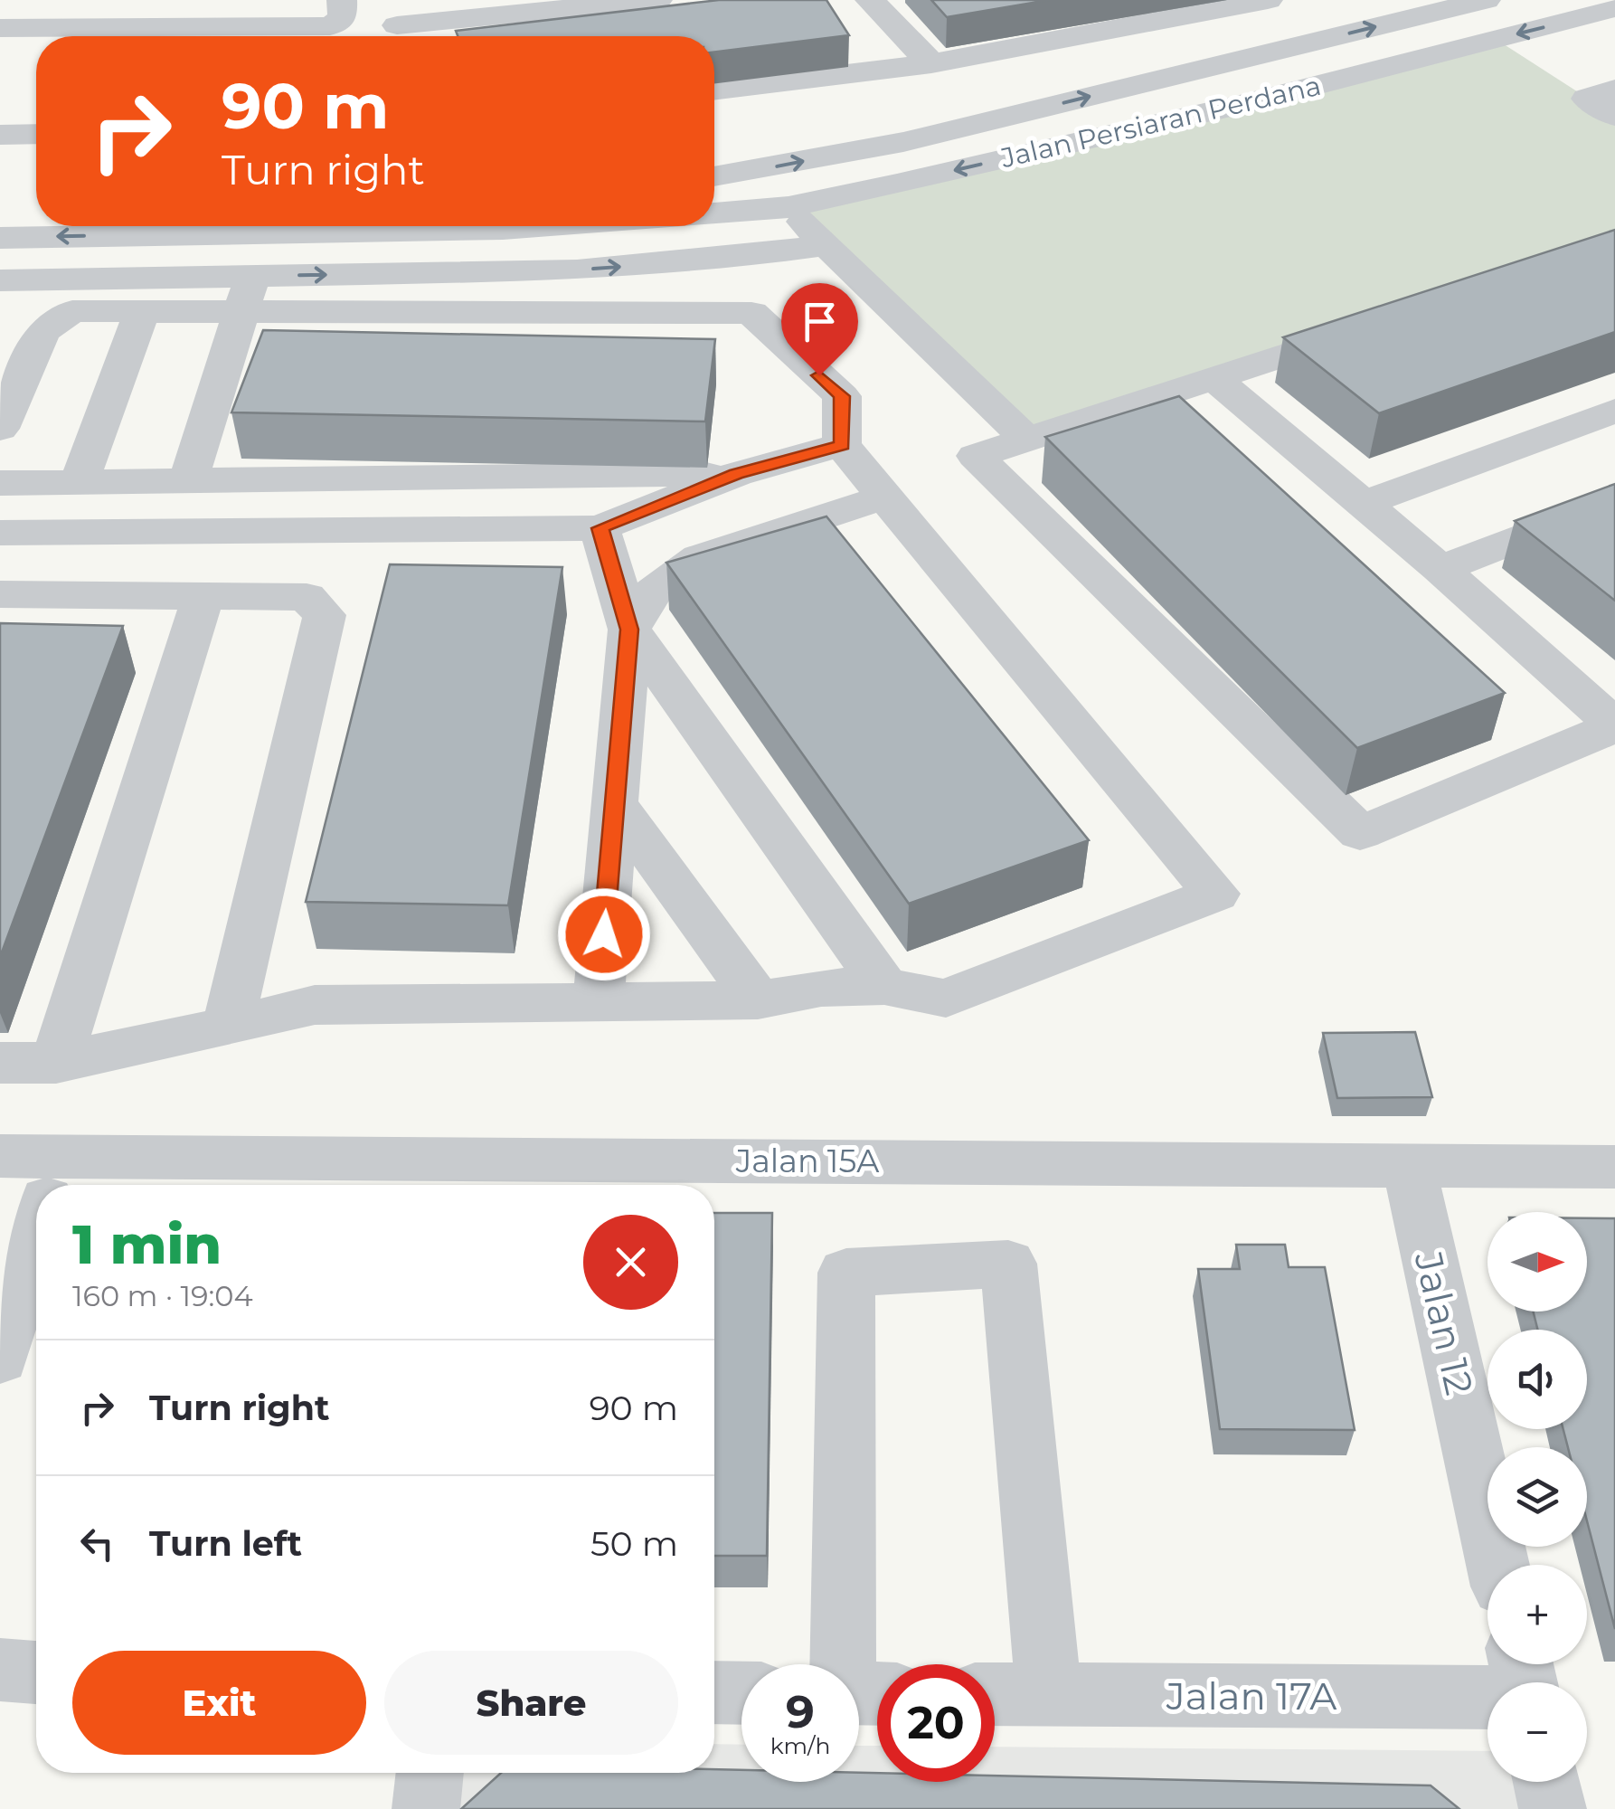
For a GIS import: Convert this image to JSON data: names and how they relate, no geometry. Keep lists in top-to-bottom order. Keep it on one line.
{"streets":{"street":["Jalan Persiaran Perdana","Jalan 15A","Jalan 12","Jalan 17A"]},"crossings":[["Jalan 15A","Jalan 12"]],"north":"right","page":{"turn":["90 m","Turn right"],"heading":["1 min","160 m · 19:04"],"map_buttons":["+","−"],"list":[{"name":"Turn right","value":"90 m"},{"name":"Turn left","value":"50 m"}],"buttons":["Exit","Share"],"speed":"9 km/h","limit":"20"}}
